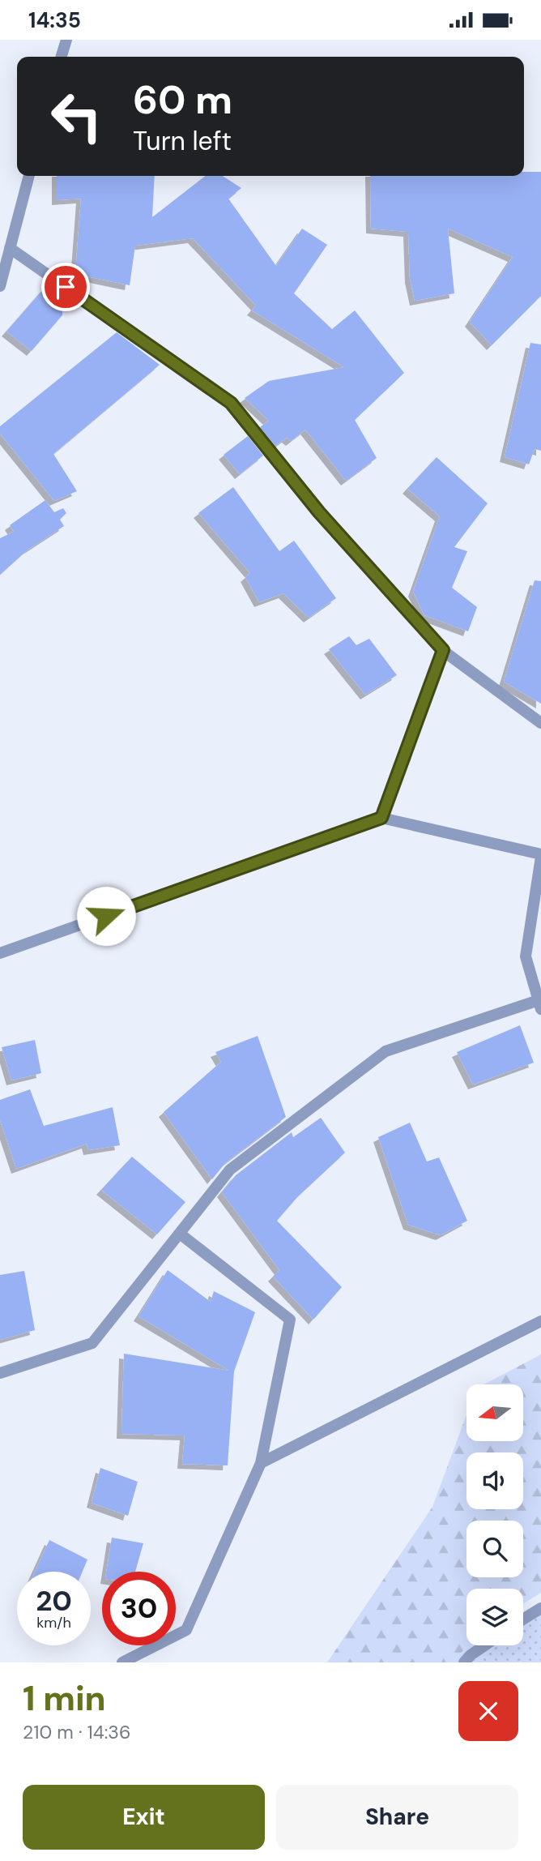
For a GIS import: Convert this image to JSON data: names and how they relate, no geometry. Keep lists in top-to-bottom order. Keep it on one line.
{"north":"left","page":{"status":"14:35","turn":["60 m","Turn left"],"speed":"20 km/h","limit":"30","heading":["1 min","210 m · 14:36"],"buttons":["Exit","Share"]}}
